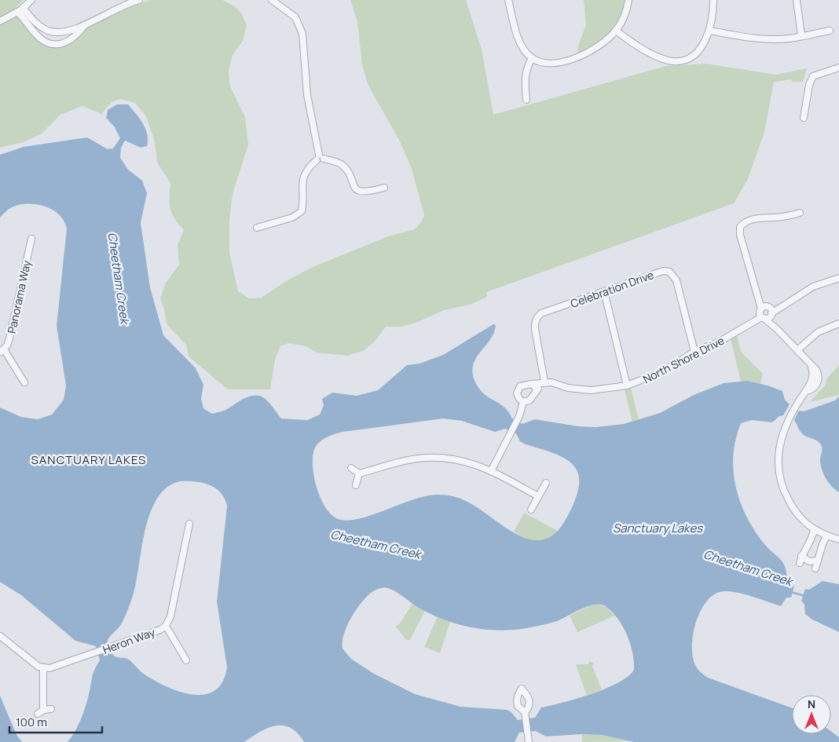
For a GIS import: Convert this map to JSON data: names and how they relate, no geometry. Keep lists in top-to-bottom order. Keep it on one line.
{"streets":{"street":["Celebration Drive","Panorama Way","North Shore Drive","Heron Way"]},"crossings":[["Celebration Drive","North Shore Drive"]],"districts":["SANCTUARY LAKES"],"water":["Cheetham Creek","Sanctuary Lakes"],"scale_bar":"100 m","north":"top"}
